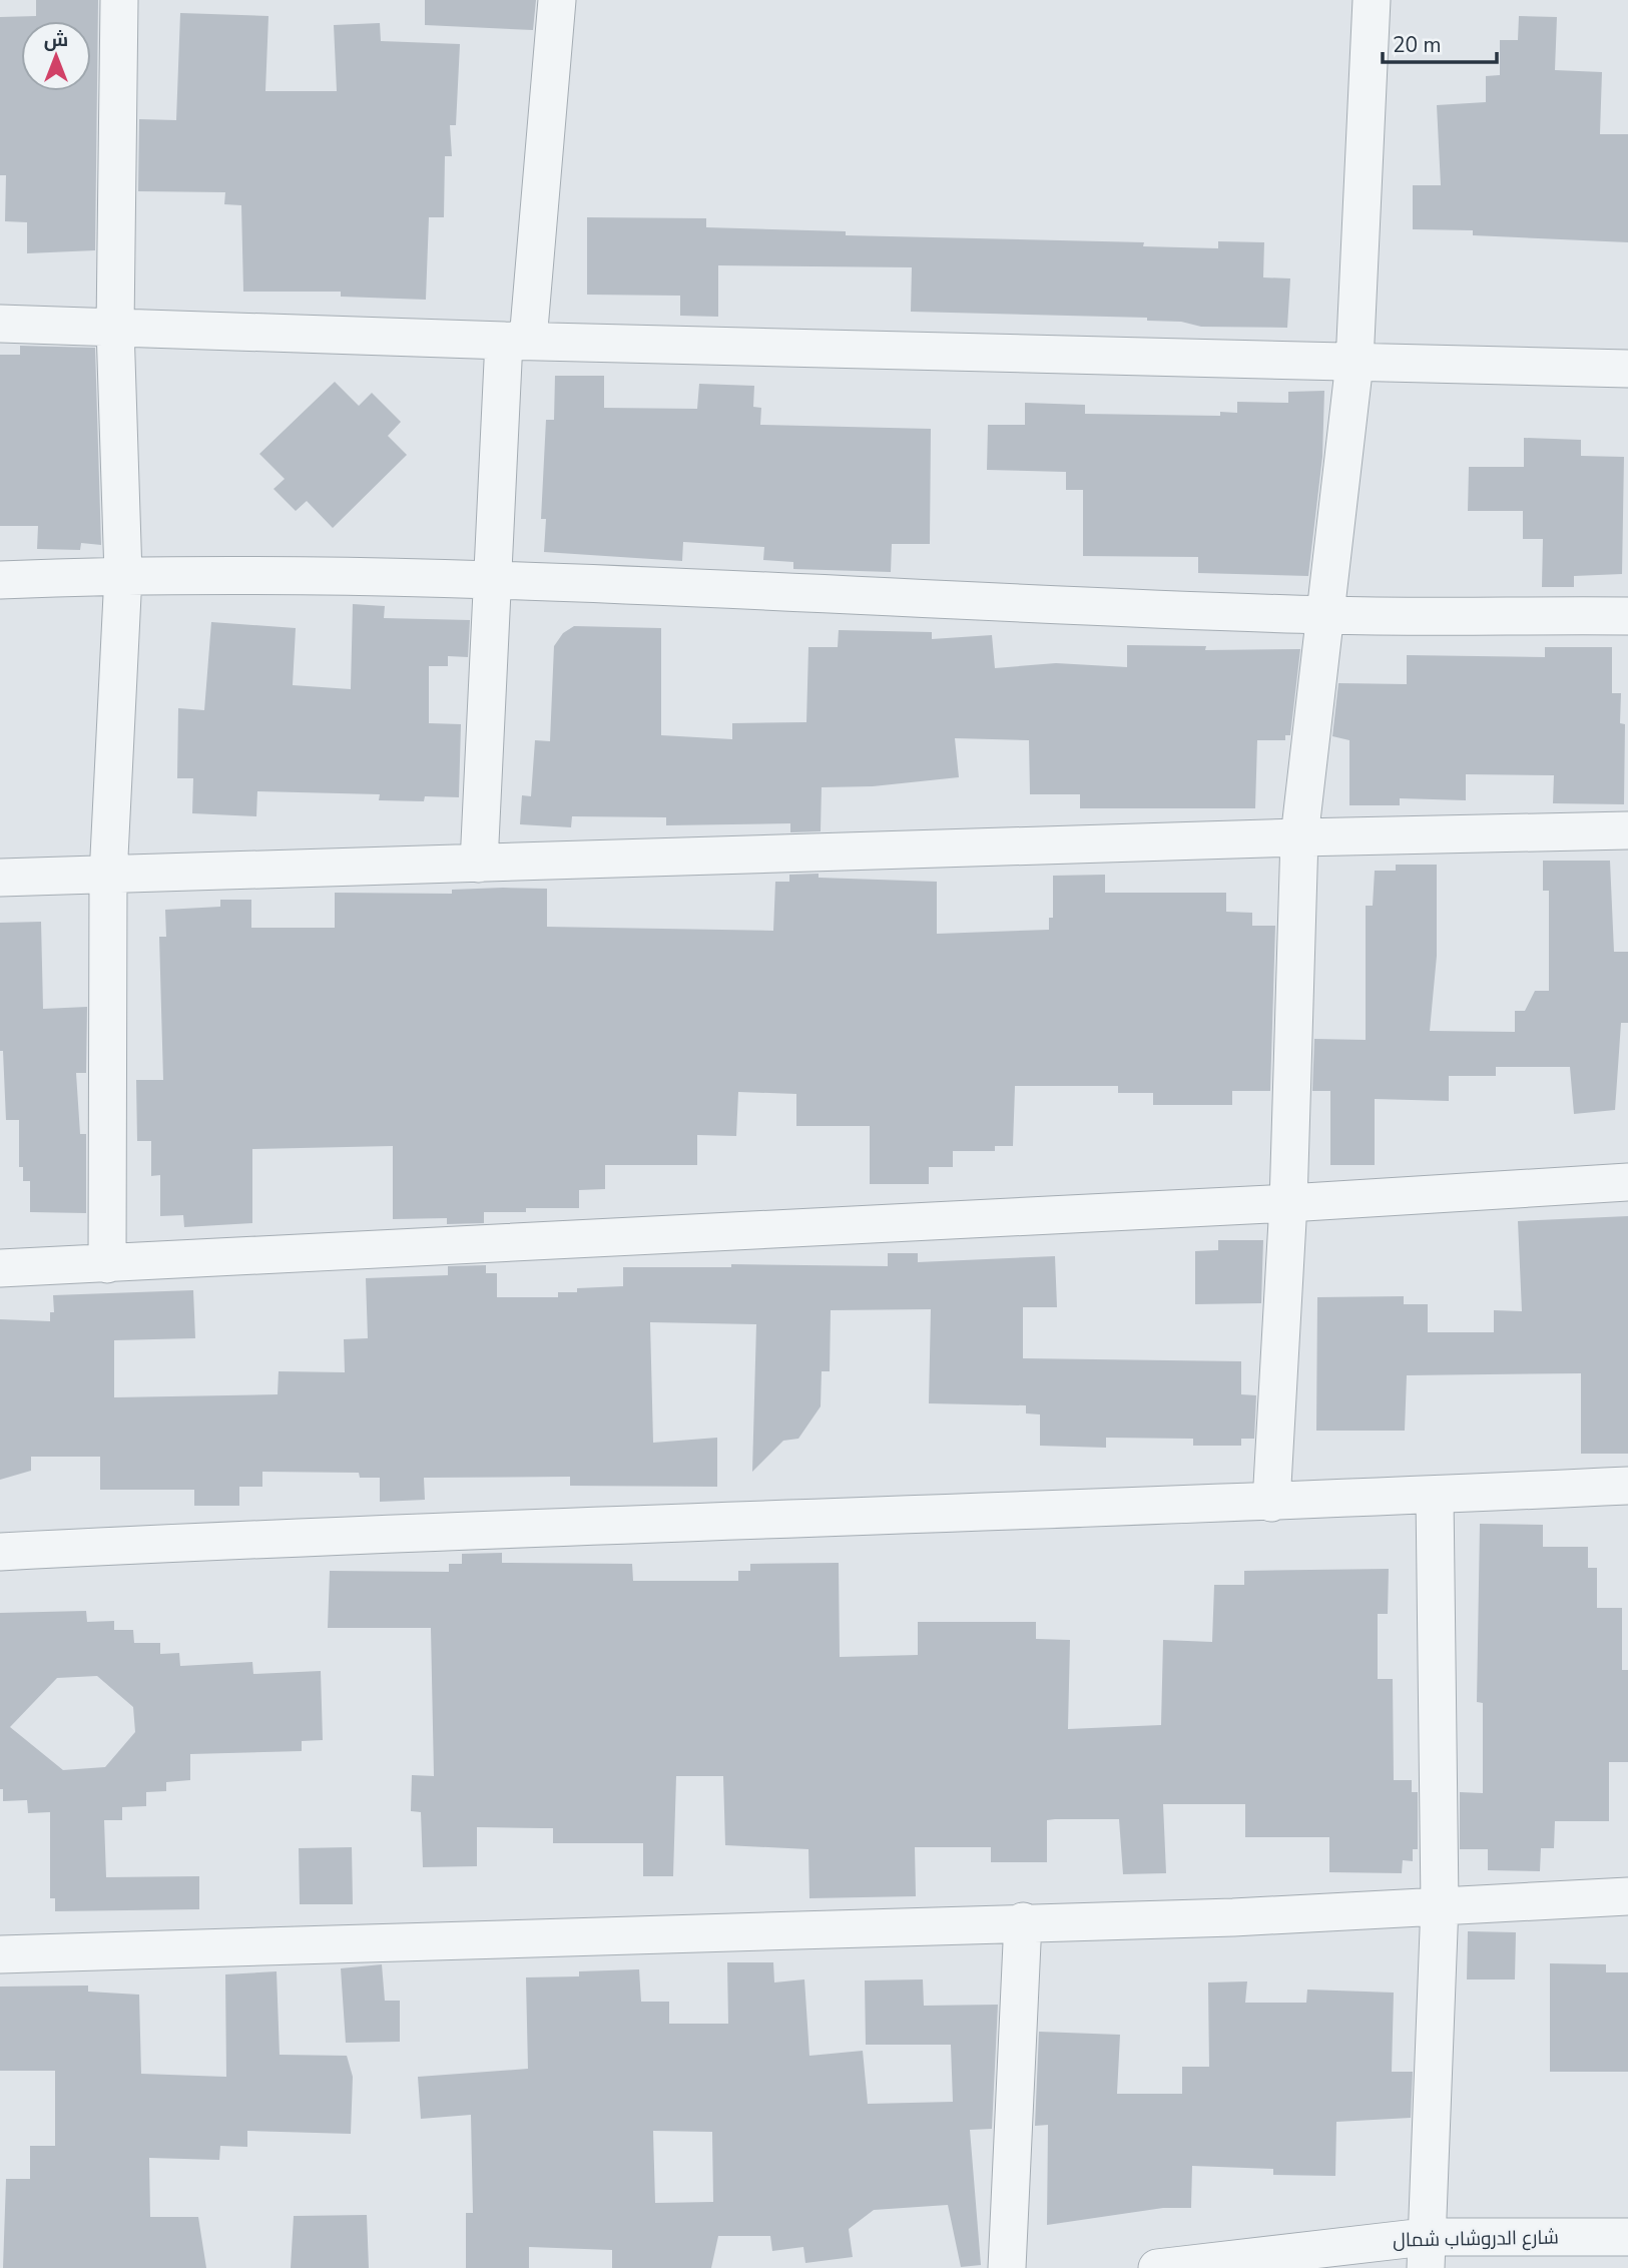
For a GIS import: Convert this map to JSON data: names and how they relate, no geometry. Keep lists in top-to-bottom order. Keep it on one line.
{"streets":{"street":["شارع الدروشاب شمال"]},"scale_bar":"20 m","north":"top"}
